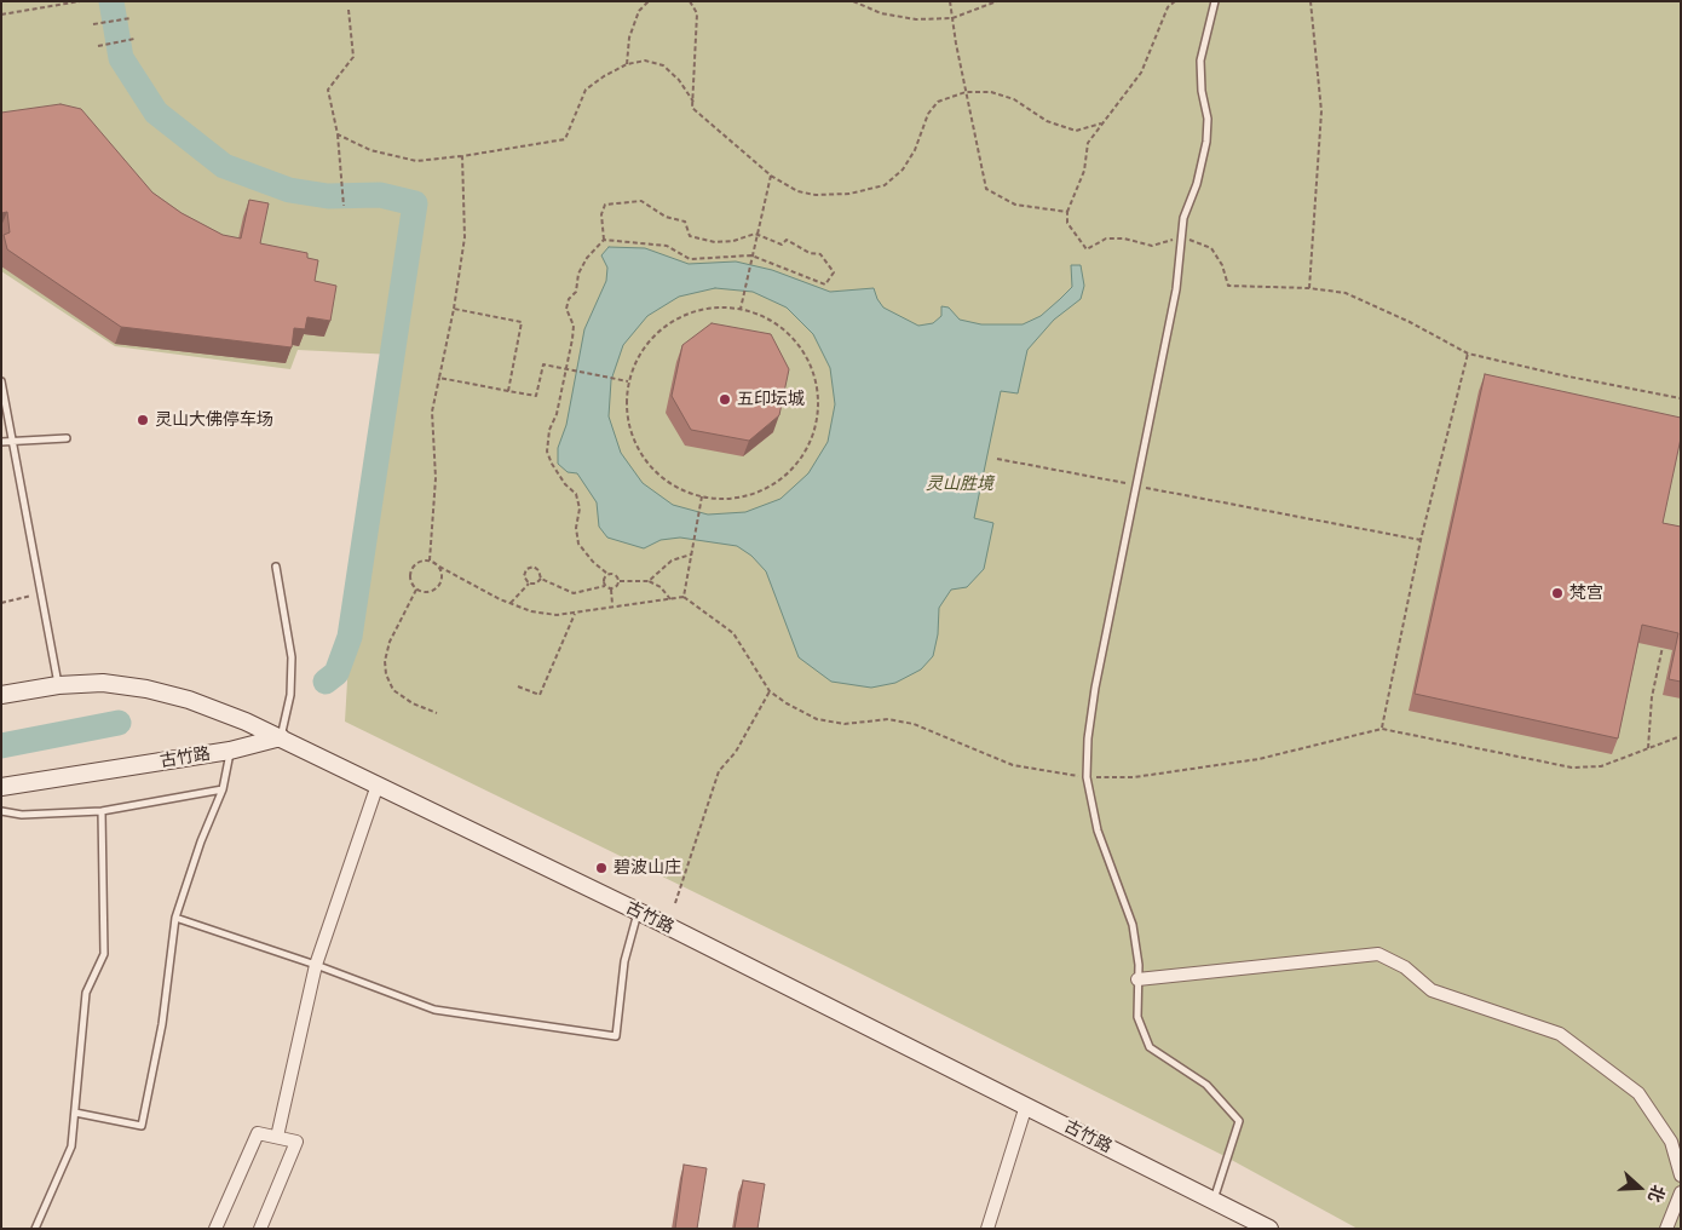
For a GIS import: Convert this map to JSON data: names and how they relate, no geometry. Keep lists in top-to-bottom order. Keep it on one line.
{"streets":{"main road":["古竹路"]},"parks":["灵山胜境"],"places":["五印坛城","灵山大佛停车场","梵宫","碧波山庄"],"north":"right"}
